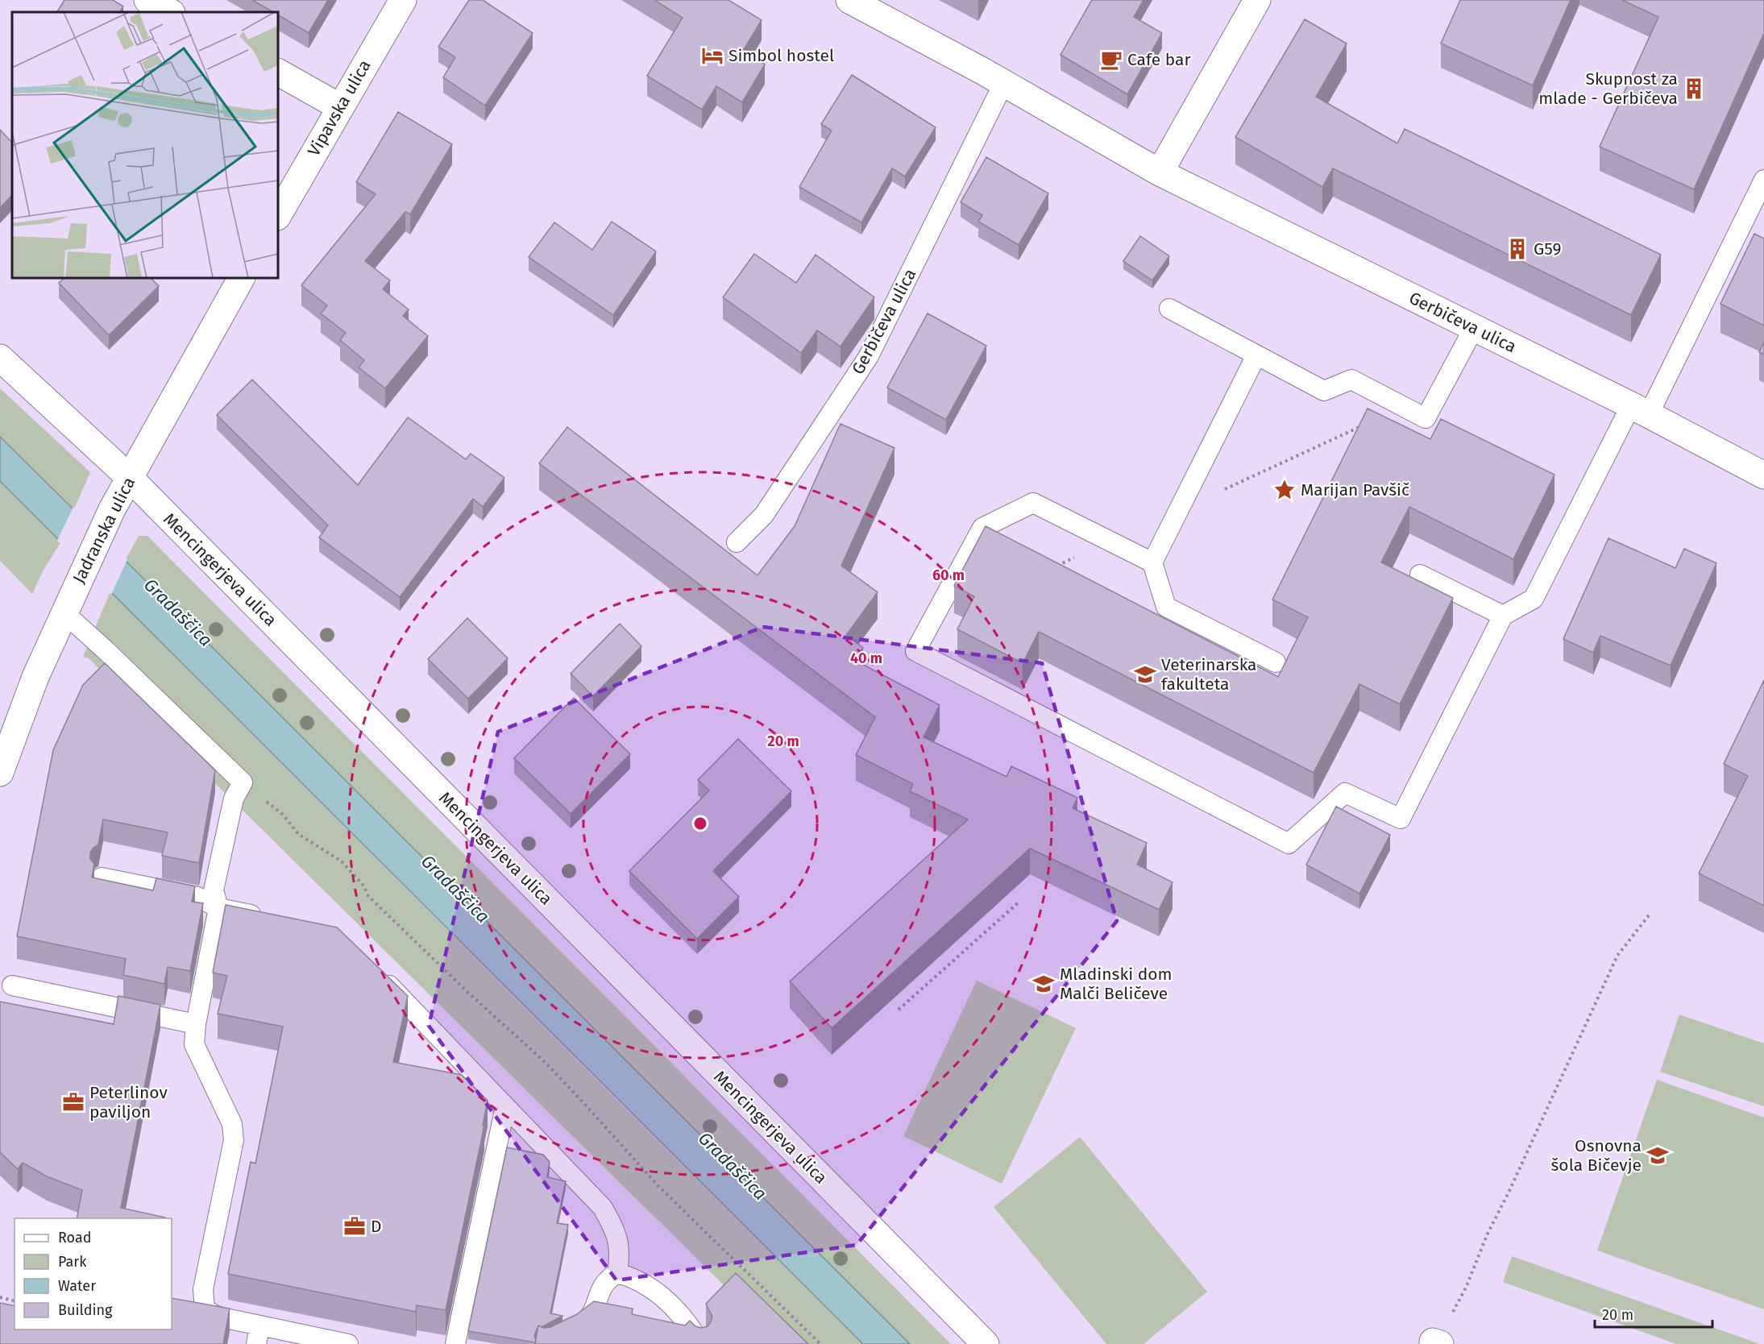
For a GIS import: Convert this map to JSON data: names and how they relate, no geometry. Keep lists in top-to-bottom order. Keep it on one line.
{"streets":{"street":["Vipavska ulica","Gerbičeva ulica","Jadranska ulica","Mencingerjeva ulica"]},"crossings":[["Jadranska ulica","Mencingerjeva ulica"]],"water":["Gradaščica"],"places":{"hotel":["Simbol hostel"],"cafe":["Cafe bar"],"building":["Skupnost za mlade - Gerbičeva","G59"],"place":["Marijan Pavšič"],"school or university":["Veterinarska fakulteta","Mladinski dom Malči Beličeve","Osnovna šola Bičevje"],"office":["Peterlinov paviljon","D"]},"legend":["Road","Park","Water","Building"],"scale_bar":"20 m","rings":["60 m","40 m","20 m"]}
